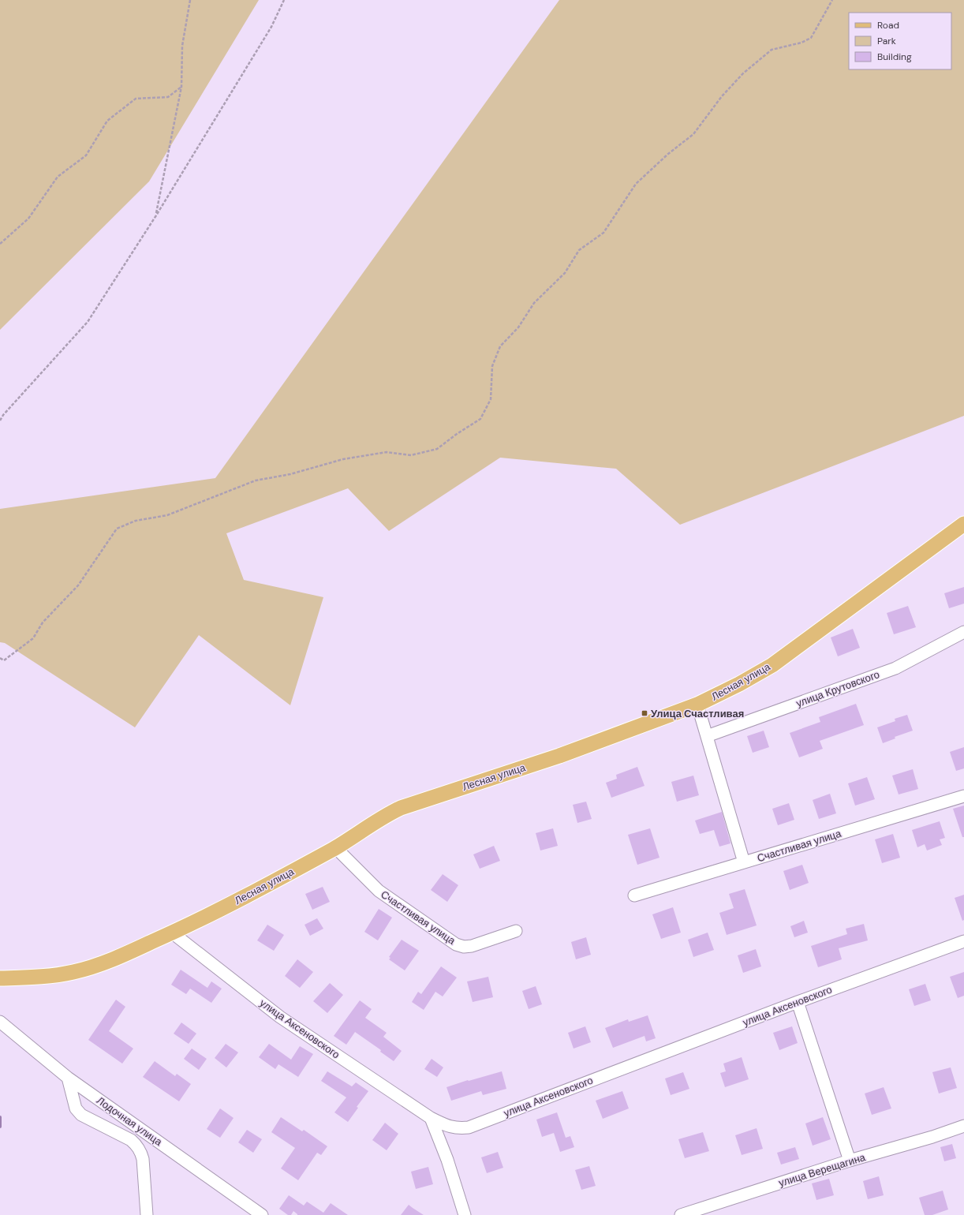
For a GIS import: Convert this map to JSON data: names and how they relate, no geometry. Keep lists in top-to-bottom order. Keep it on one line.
{"streets":{"main road":["Лесная улица"],"street":["улица Крутовского","Счастливая улица","улица Аксеновского","Лодочная улица","улица Верещагина"]},"crossings":[["Лесная улица","Счастливая улица"],["Лесная улица","улица Аксеновского"]],"places":{"transit":["Улица Счастливая"]},"legend":["Road","Park","Building"]}
